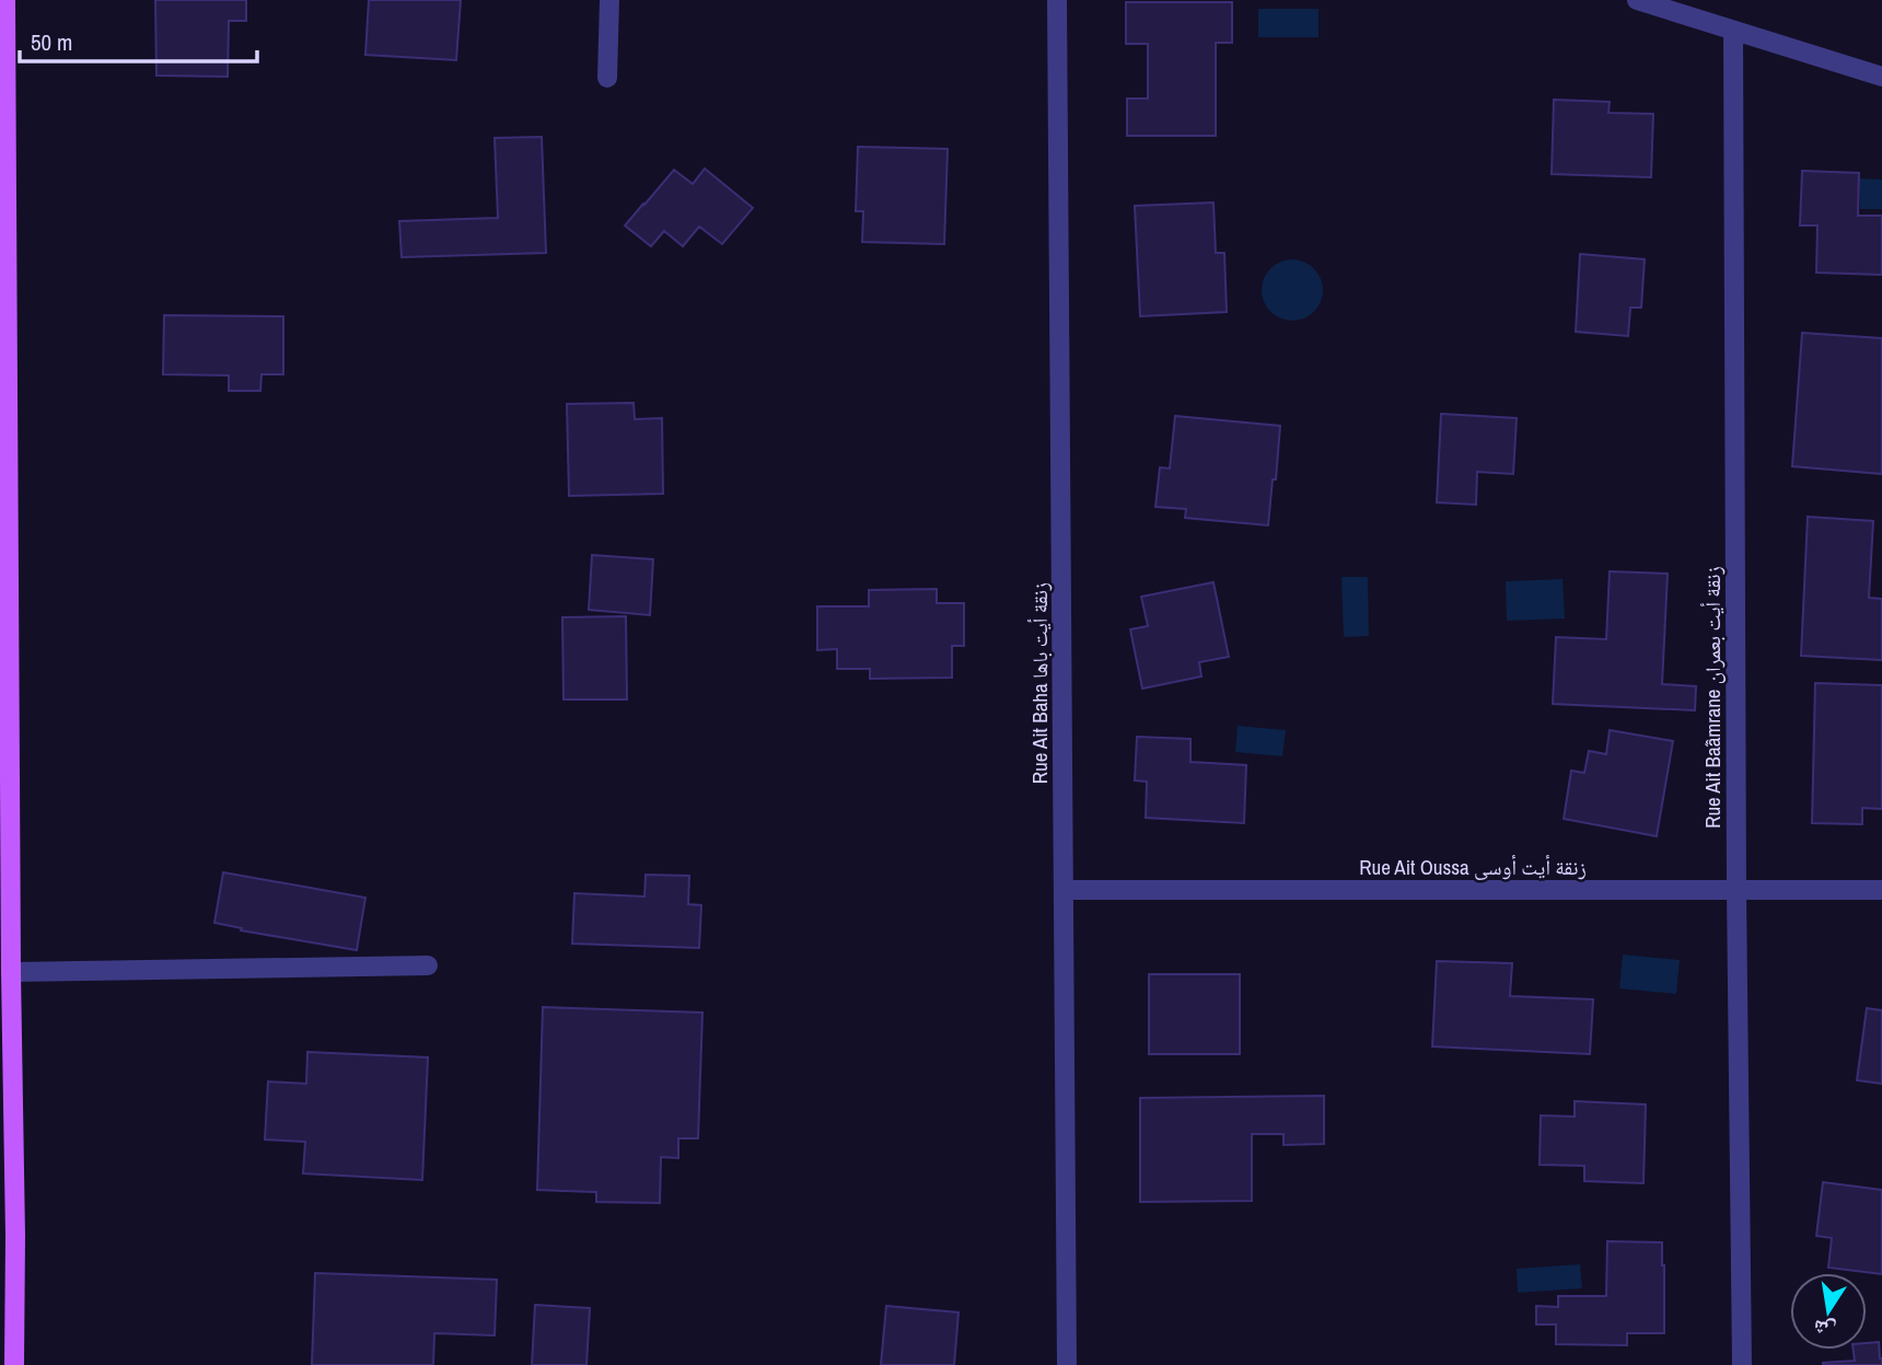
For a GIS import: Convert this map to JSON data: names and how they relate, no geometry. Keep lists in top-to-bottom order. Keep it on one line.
{"streets":{"street":["Rue Ait Baha زنقة أيت باها","Rue Ait Ba´âmrane زنقة أيت بعمران","Rue Ait Oussa زنقة أيت أوسى"]},"crossings":[["Rue Ait Baha زنقة أيت باها","Rue Ait Oussa زنقة أيت أوسى"],["Rue Ait Ba´âmrane زنقة أيت بعمران","Rue Ait Oussa زنقة أيت أوسى"]],"scale_bar":"50 m","north":"bottom"}
